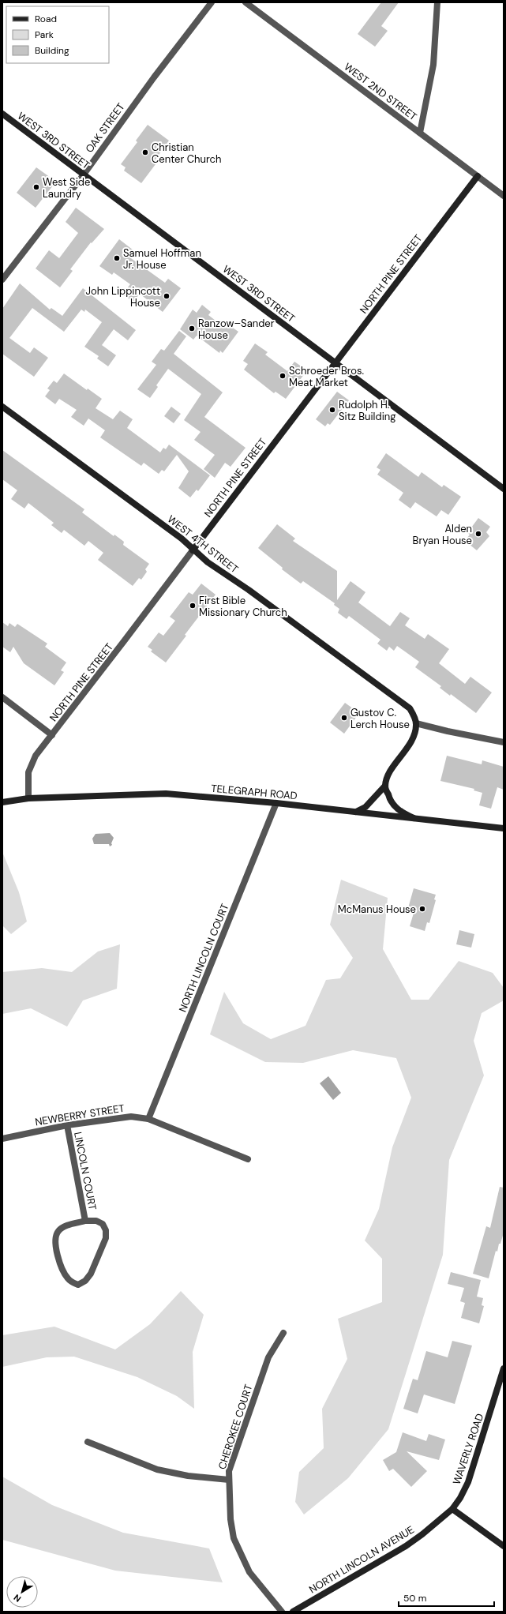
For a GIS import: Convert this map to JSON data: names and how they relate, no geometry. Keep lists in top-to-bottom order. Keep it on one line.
{"streets":{"street":["WEST 2ND STREET","OAK STREET","WEST 3RD STREET","NORTH PINE STREET","WEST 4TH STREET","TELEGRAPH ROAD","NORTH LINCOLN COURT","NEWBERRY STREET","LINCOLN COURT","CHEROKEE COURT","WAVERLY ROAD","NORTH LINCOLN AVENUE"]},"crossings":[["WEST 2ND STREET","NORTH PINE STREET"],["OAK STREET","WEST 3RD STREET"],["WEST 3RD STREET","NORTH PINE STREET"],["NORTH PINE STREET","WEST 4TH STREET"],["NORTH PINE STREET","TELEGRAPH ROAD"],["TELEGRAPH ROAD","NORTH LINCOLN COURT"],["NORTH LINCOLN COURT","NEWBERRY STREET"],["NEWBERRY STREET","LINCOLN COURT"],["WAVERLY ROAD","NORTH LINCOLN AVENUE"]],"places":["Christian Center Church","West Side Laundry","Samuel Hoffman Jr. House","John Lippincott House","Ranzow–Sander House","Schroeder Bros. Meat Market","Rudolph H. Sitz Building","Alden Bryan House","First Bible Missionary Church","Gustov C. Lerch House","McManus House"],"legend":["Road","Park","Building"],"scale_bar":"50 m","north":"bottom left"}
